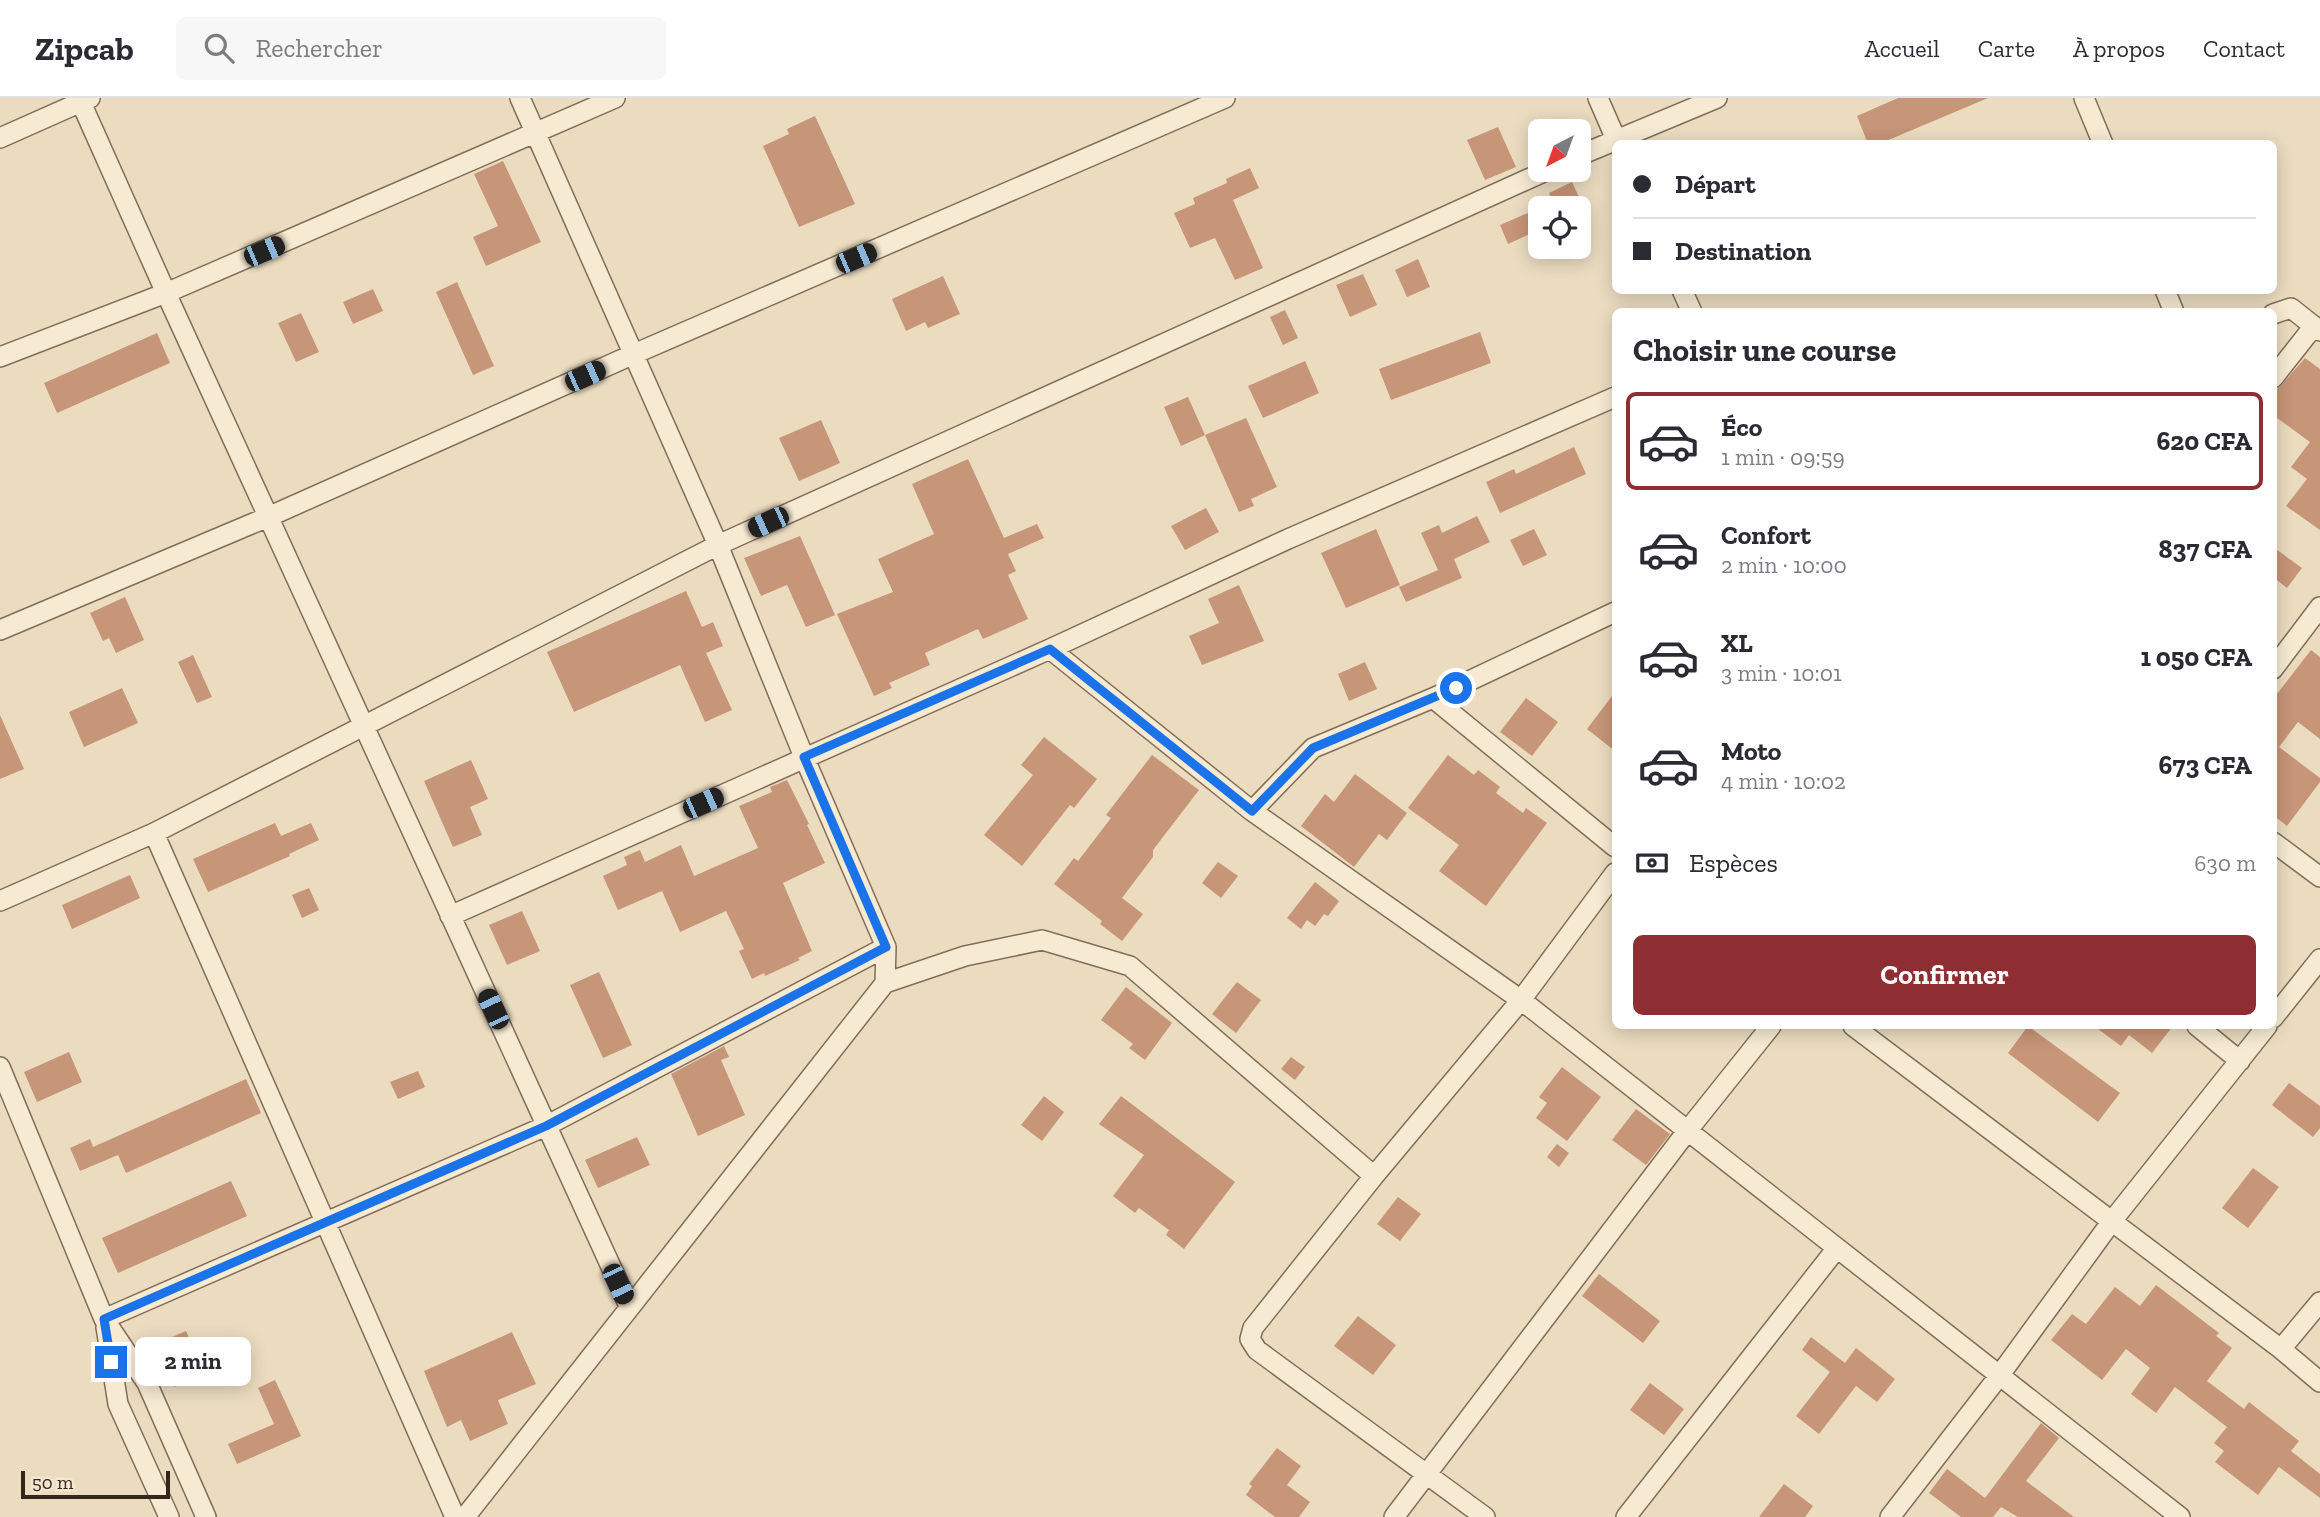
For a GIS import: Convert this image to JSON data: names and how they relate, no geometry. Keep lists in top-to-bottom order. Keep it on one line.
{"scale_bar":"50 m","north":"bottom left","page":{"header":"Zipcab","search":"Rechercher","nav":["Accueil","Carte","À propos","Contact"],"banner":["Départ","Destination"],"heading":"Choisir une course","list":[{"name":"Éco","note":"1 min · 09:59","value":"620 CFA"},{"name":"Confort","note":"2 min · 10:00","value":"837 CFA"},{"name":"XL","note":"3 min · 10:01","value":"1 050 CFA"},{"name":"Moto","note":"4 min · 10:02","value":"673 CFA"}],"pay":["Espèces","630 m"],"buttons":"Confirmer","bubble":"2 min","scale":"50 m"}}
